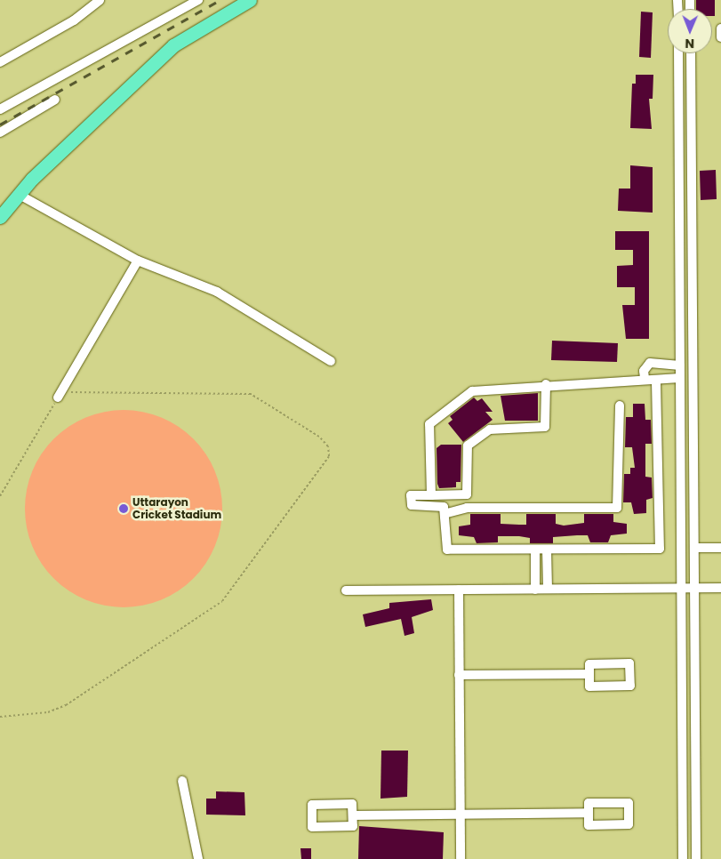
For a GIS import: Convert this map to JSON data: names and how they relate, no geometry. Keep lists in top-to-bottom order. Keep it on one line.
{"places":["Uttarayon Cricket Stadium"],"north":"bottom"}
